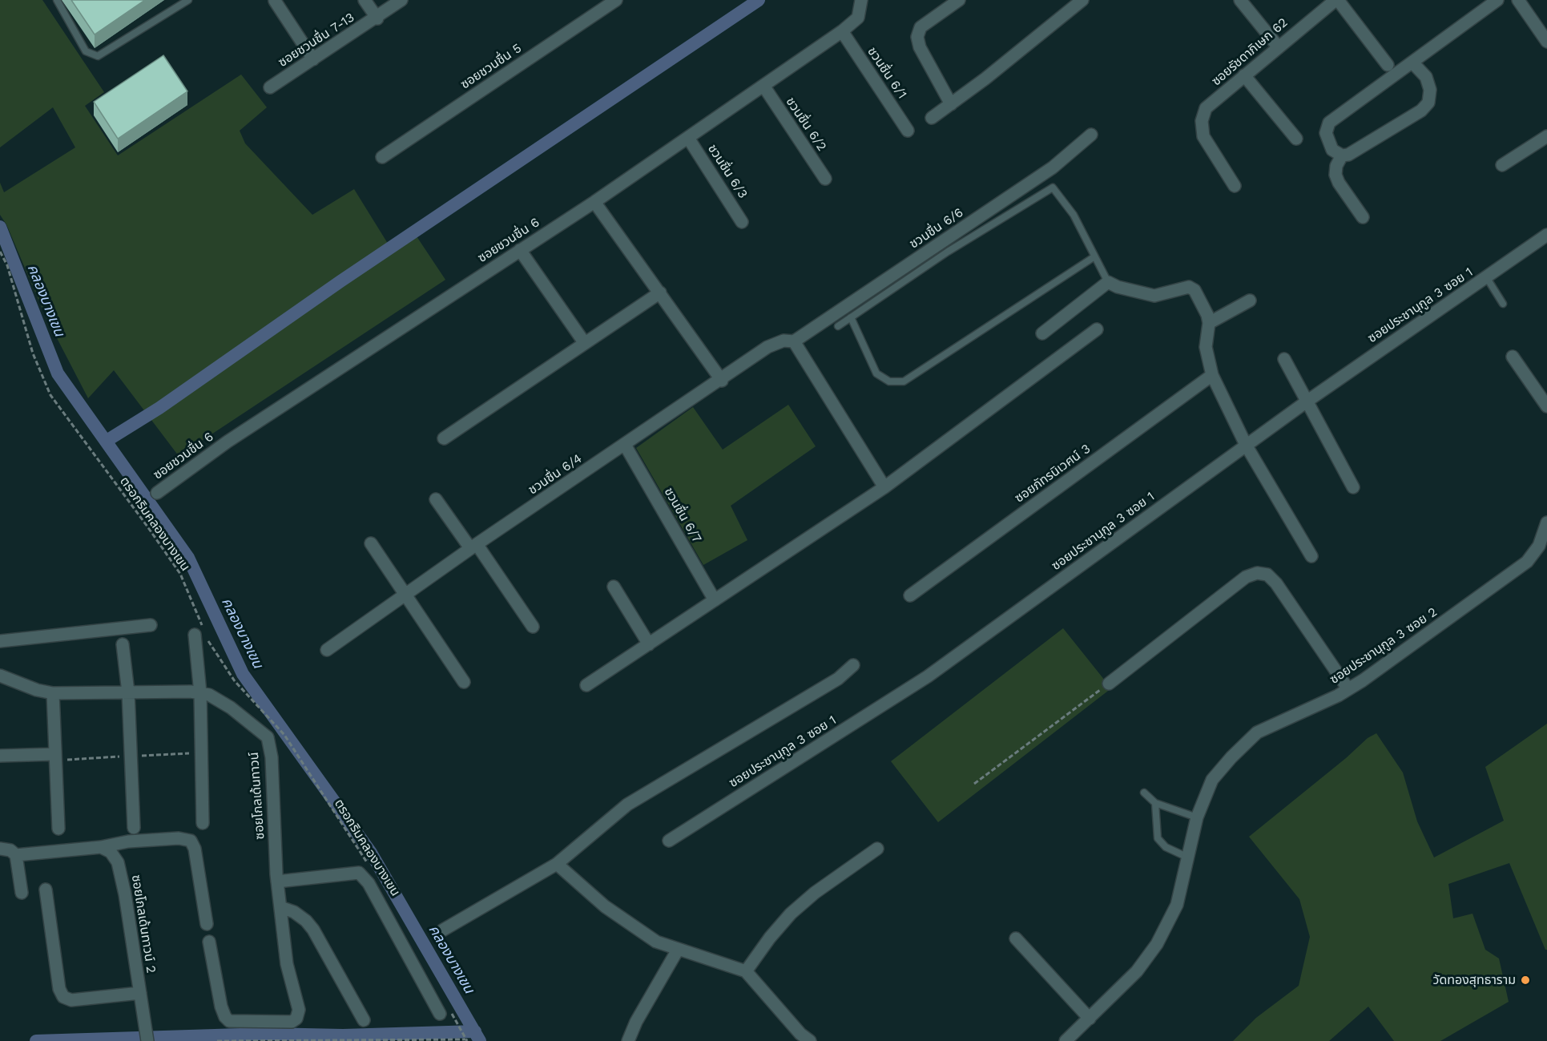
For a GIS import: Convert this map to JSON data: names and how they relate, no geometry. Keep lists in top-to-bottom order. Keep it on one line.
{"streets":{"street":["ซอยชวนชื่น 7-13","ซอยรัชดาภิเษก 62","ซอยชวนชื่น 5","ชวนชื่น 6/1","ชวนชื่น 6/2","ชวนชื่น 6/3","ชวนชื่น 6/6","ซอยชวนชื่น 6","ซอยประชานุกูล 3 ซอย 1","ซอยภัทรนิเวศน์ 3","ชวนชื่น 6/4","ชวนชื่น 6/7","ซอยประชานุกูล 3 ซอย 2","ซอยโกลเด้นทาวน์","ซอยโกลเด้นทาวน์ 2"],"path":["ตรอกริมคลองบางเขน"]},"crossings":[["ชวนชื่น 6/1","ซอยชวนชื่น 6"],["ชวนชื่น 6/2","ซอยชวนชื่น 6"],["ชวนชื่น 6/3","ซอยชวนชื่น 6"],["ชวนชื่น 6/6","ชวนชื่น 6/4"],["ชวนชื่น 6/4","ชวนชื่น 6/7"]],"water":["คลองบางเขน"],"places":["วัดทองสุทธาราม"]}
